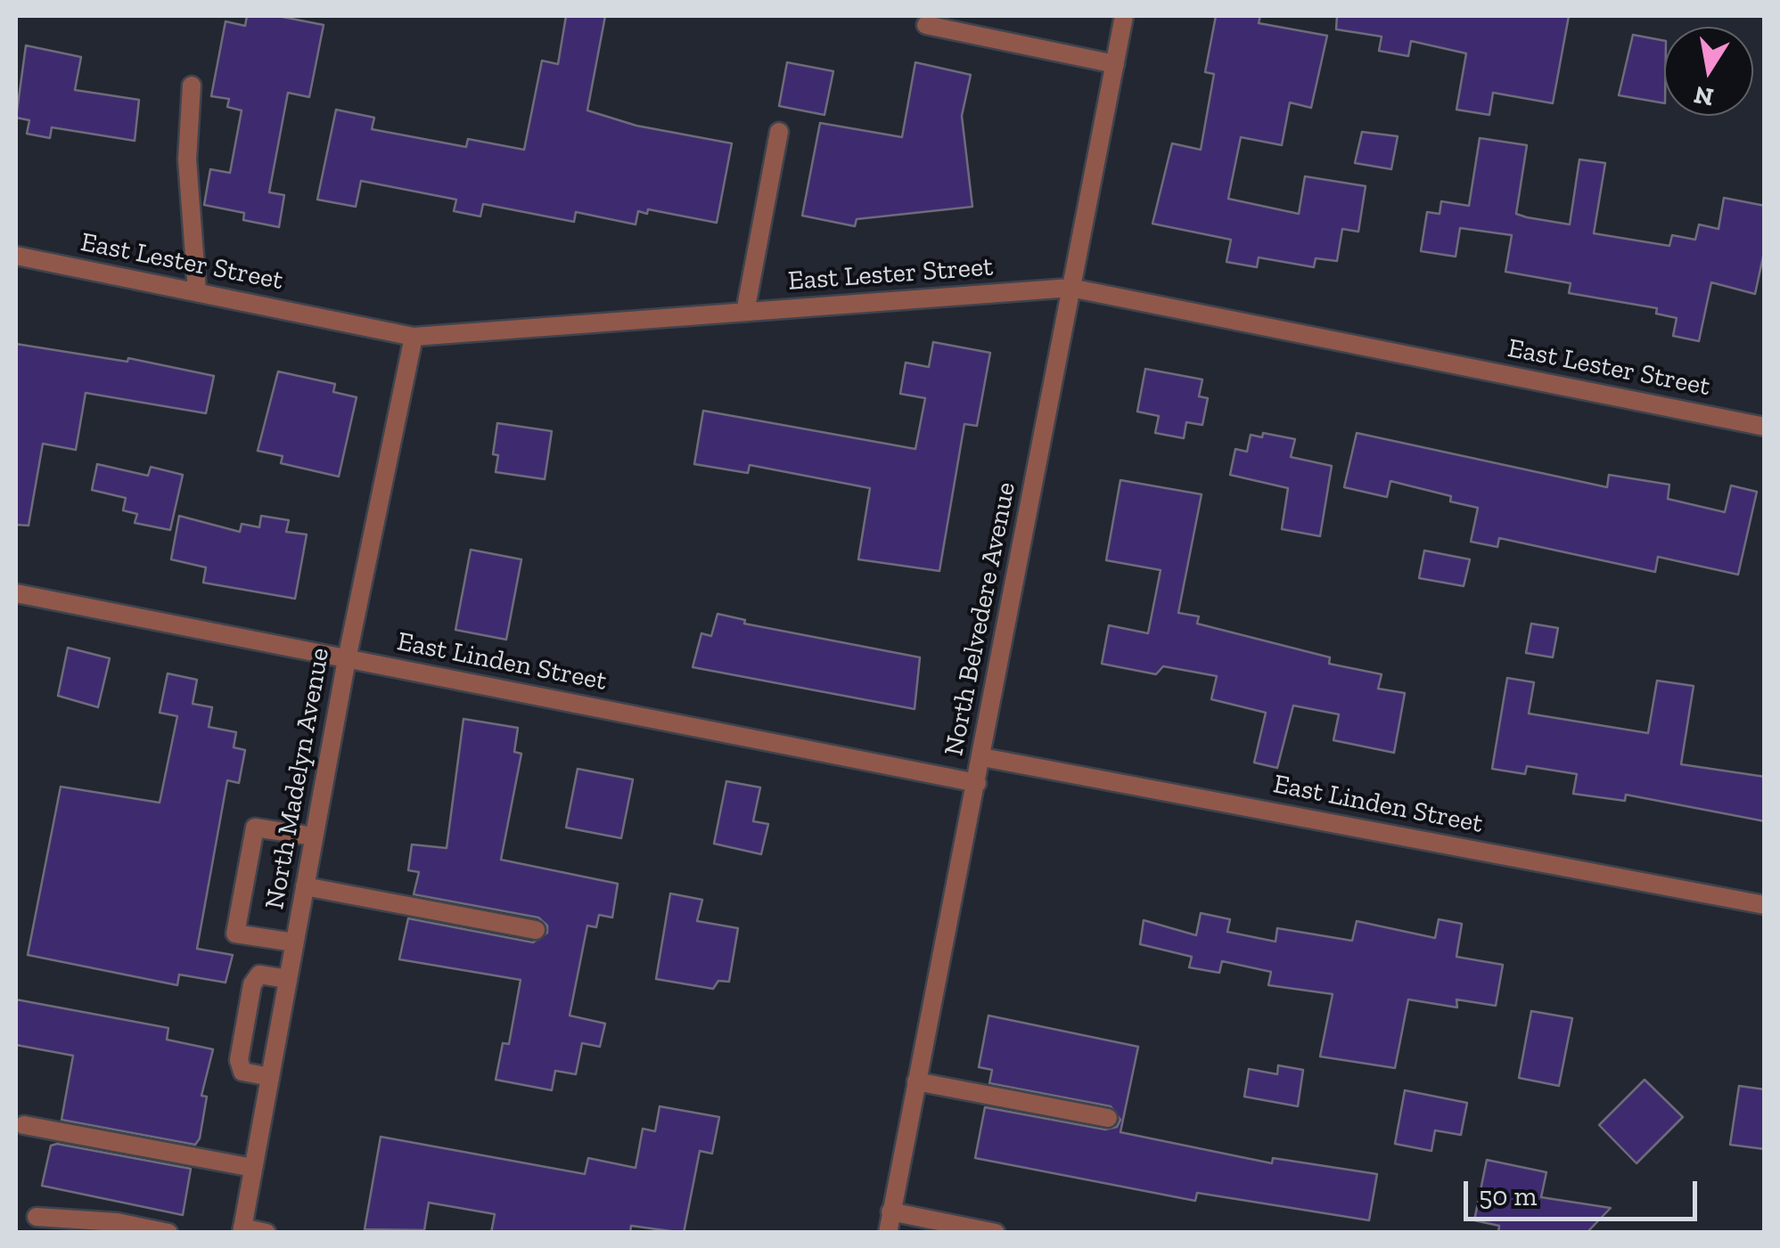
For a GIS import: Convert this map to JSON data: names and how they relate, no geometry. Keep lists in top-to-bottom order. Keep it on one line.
{"streets":{"street":["East Lester Street","North Belvedere Avenue","East Linden Street","North Madelyn Avenue"]},"crossings":[["East Lester Street","North Belvedere Avenue"],["East Lester Street","North Madelyn Avenue"],["North Belvedere Avenue","East Linden Street"],["East Linden Street","North Madelyn Avenue"]],"scale_bar":"50 m","north":"bottom"}
